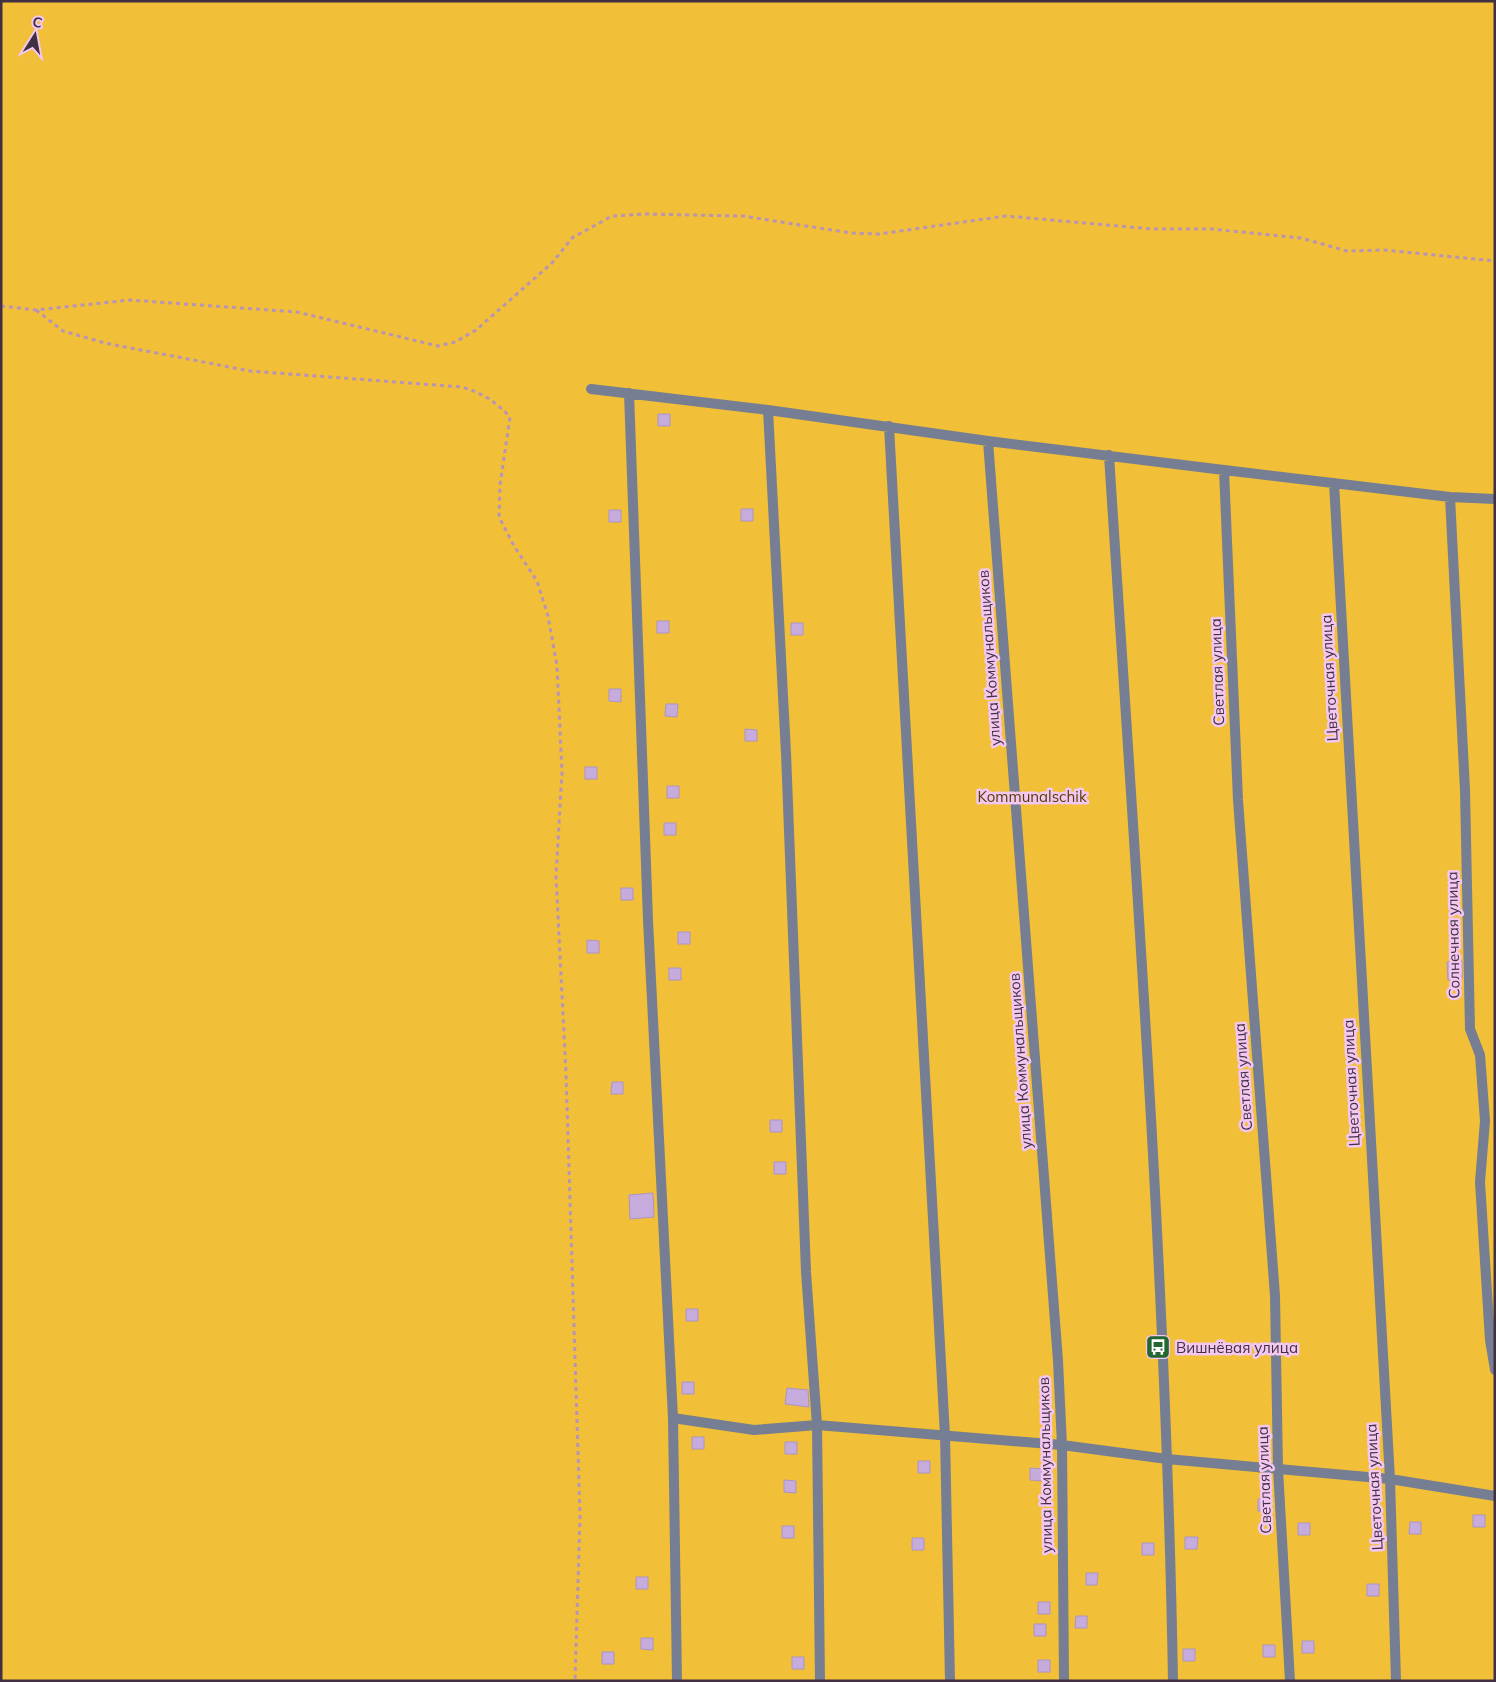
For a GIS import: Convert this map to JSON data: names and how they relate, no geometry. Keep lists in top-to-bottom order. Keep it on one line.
{"streets":{"street":["улица Коммунальщиков","Светлая улица","Цветочная улица","Солнечная улица"]},"parks":["Kommunalschik"],"places":{"bus stop":["Вишнёвая улица"]},"north":"top"}
